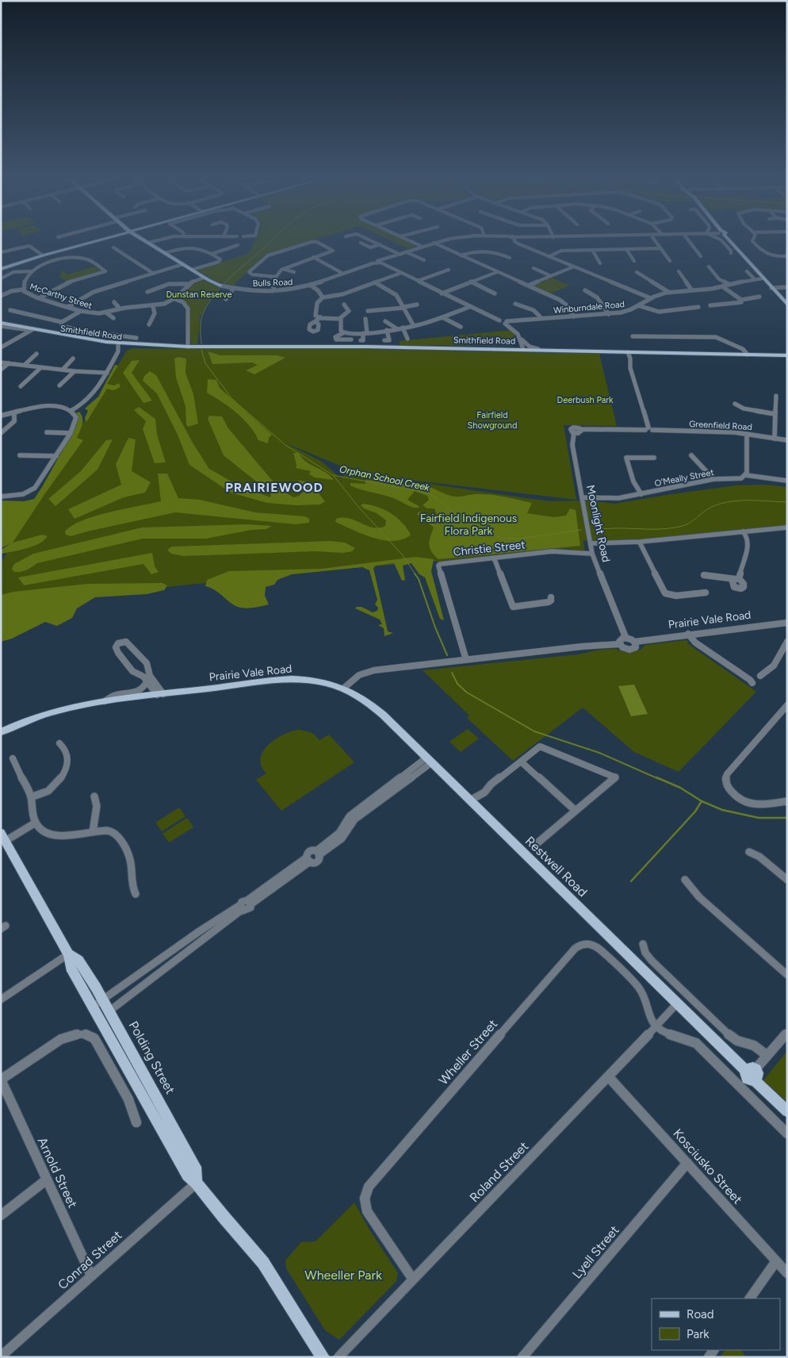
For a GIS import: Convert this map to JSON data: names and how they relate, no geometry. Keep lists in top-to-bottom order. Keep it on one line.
{"streets":{"main road":["Smithfield Road","Prairie Vale Road","Restwell Road","Polding Street"],"street":["Bulls Road","McCarthy Street","Winburndale Road","Greenfield Road","O'Meally Street","Moonlight Road","Christie Street","Wheller Street","Kosciusko Street","Roland Street","Arnold Street","Lyell Street","Conrad Street"]},"crossings":[["Greenfield Road","Moonlight Road"],["O'Meally Street","Moonlight Road"],["Moonlight Road","Christie Street"],["Moonlight Road","Prairie Vale Road"],["Prairie Vale Road","Restwell Road"],["Restwell Road","Roland Street"],["Wheller Street","Roland Street"],["Polding Street","Conrad Street"],["Kosciusko Street","Roland Street"],["Kosciusko Street","Lyell Street"],["Arnold Street","Conrad Street"]],"districts":["PRAIRIEWOOD"],"water":["Orphan School Creek"],"parks":["Dunstan Reserve","Deerbush Park","Fairfield Showground","Fairfield Indigenous Flora Park","Wheeller Park"],"legend":["Road","Park"]}
